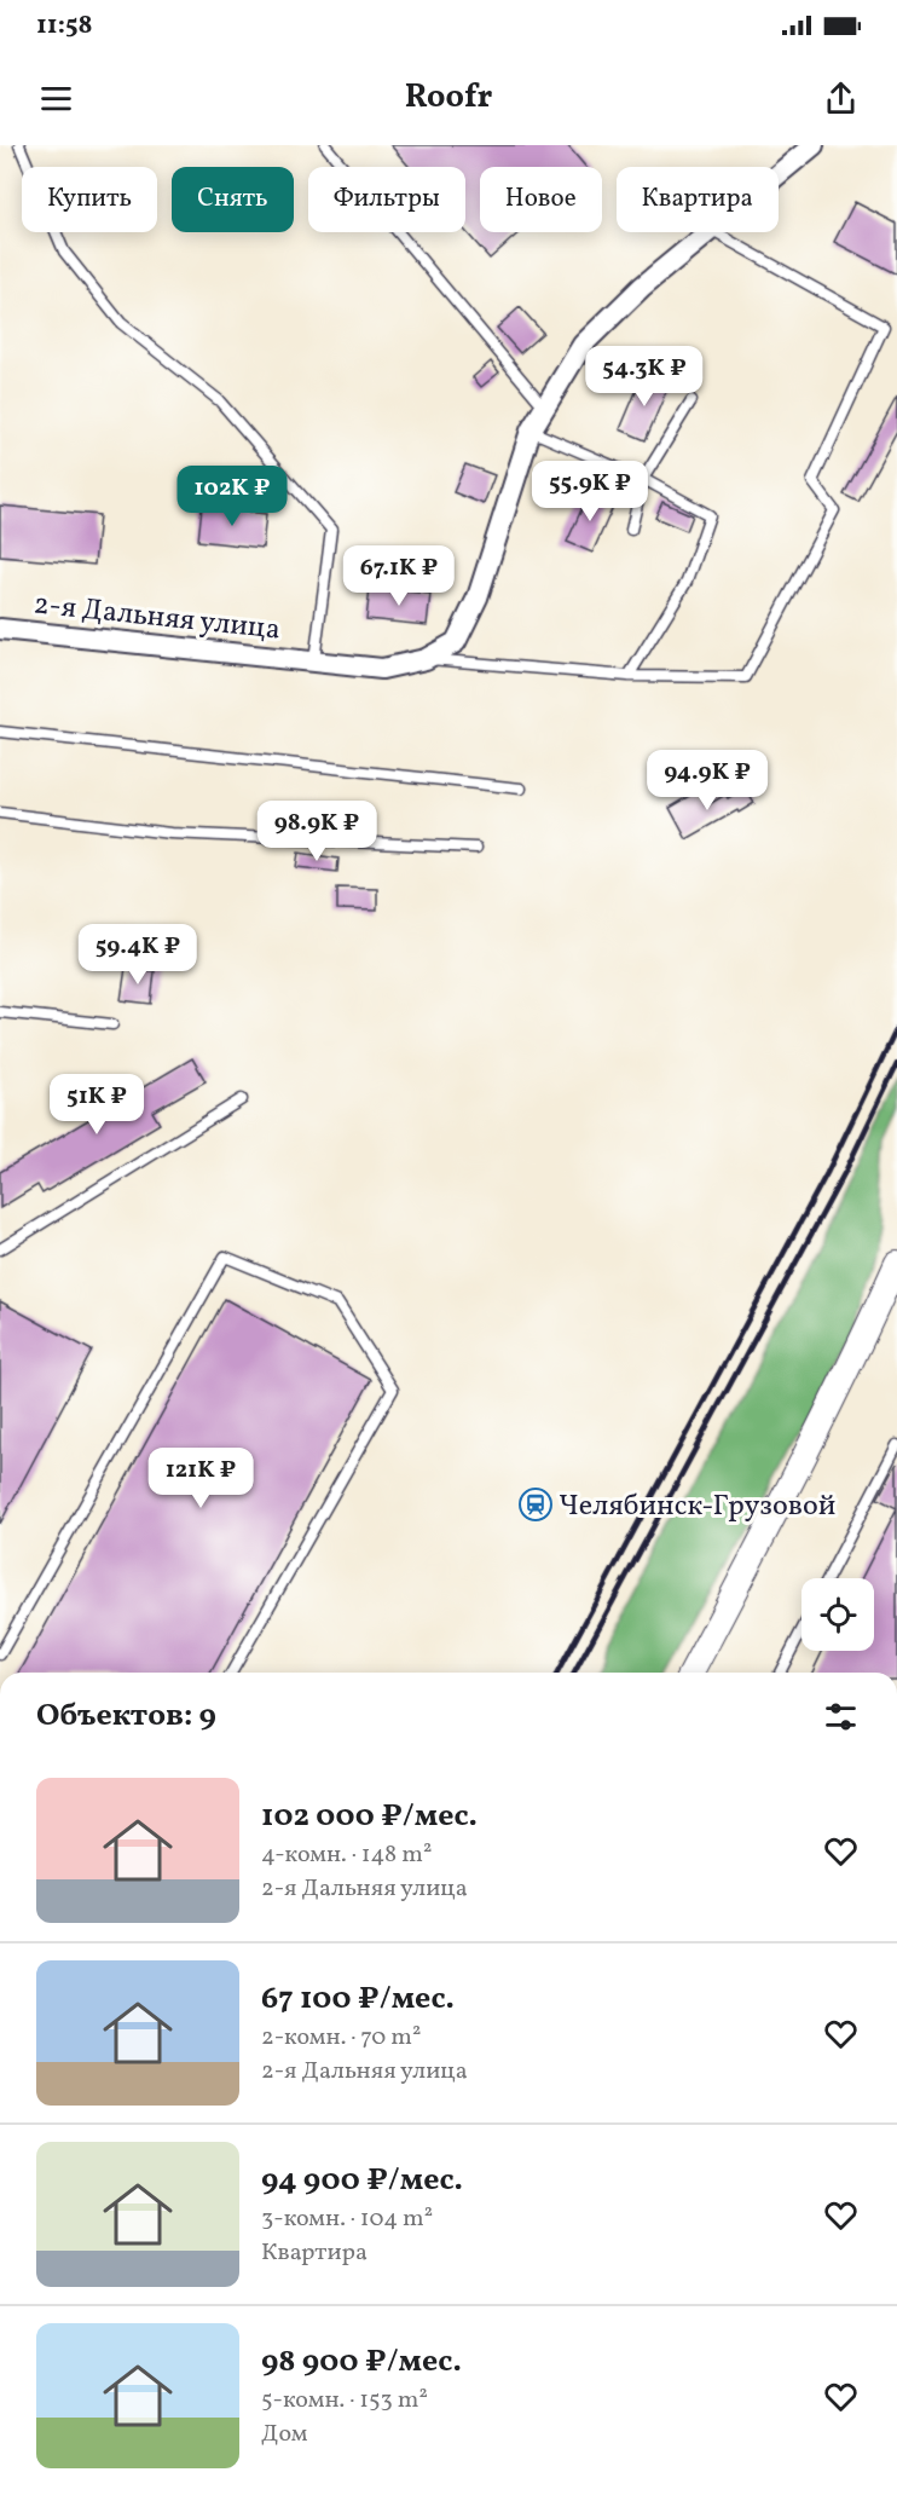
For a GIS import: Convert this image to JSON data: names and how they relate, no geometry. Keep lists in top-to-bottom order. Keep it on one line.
{"streets":{"street":["2-я Дальняя улица"]},"places":{"station":["Челябинск-Грузовой"]},"page":{"status":"11:58","header":"Roofr","chip":["Купить","Снять","Фильтры","Новое","Квартира"],"price":["54.3K ₽","55.9K ₽","102K ₽","67.1K ₽","94.9K ₽","98.9K ₽","59.4K ₽","51K ₽","121K ₽"],"heading":"Объектов: 9","list":[{"name":"102 000 ₽/мес.","note":"4-комн. · 148 m² · 2-я Дальняя улица"},{"name":"67 100 ₽/мес.","note":"2-комн. · 70 m² · 2-я Дальняя улица"},{"name":"94 900 ₽/мес.","note":"3-комн. · 104 m² · Квартира"},{"name":"98 900 ₽/мес.","note":"5-комн. · 153 m² · Дом"}]}}
